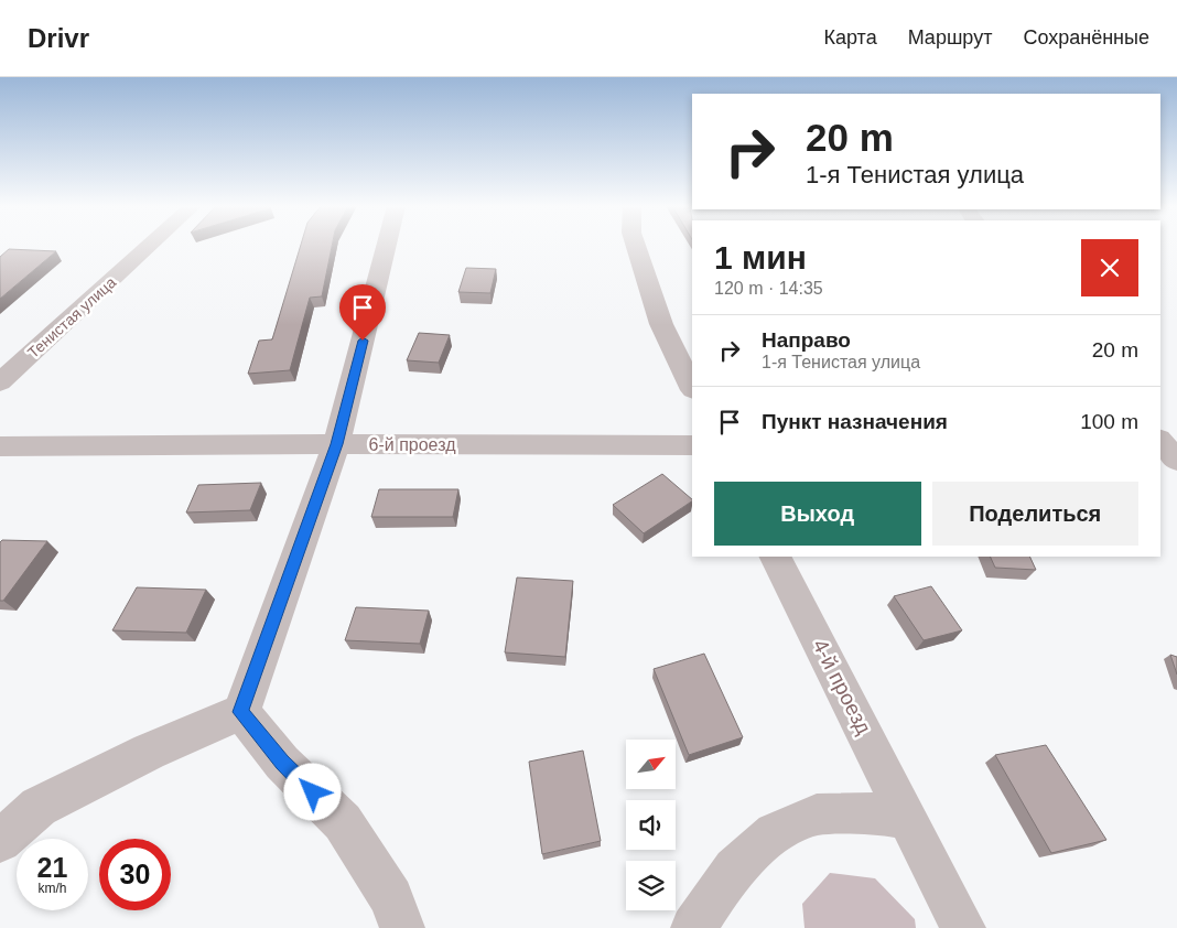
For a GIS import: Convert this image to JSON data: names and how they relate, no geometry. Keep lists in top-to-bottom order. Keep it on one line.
{"streets":{"street":["Тенистая улица","6-й проезд","4-й проезд"]},"north":"top right","page":{"header":"Drivr","nav":["Карта","Маршрут","Сохранённые"],"turn":["20 m","1-я Тенистая улица"],"heading":["1 мин","120 m · 14:35"],"list":[{"name":"Направо","note":"1-я Тенистая улица","value":"20 m"},{"name":"Пункт назначения","value":"100 m"}],"buttons":["Выход","Поделиться"],"speed":"21 km/h","limit":"30"}}
